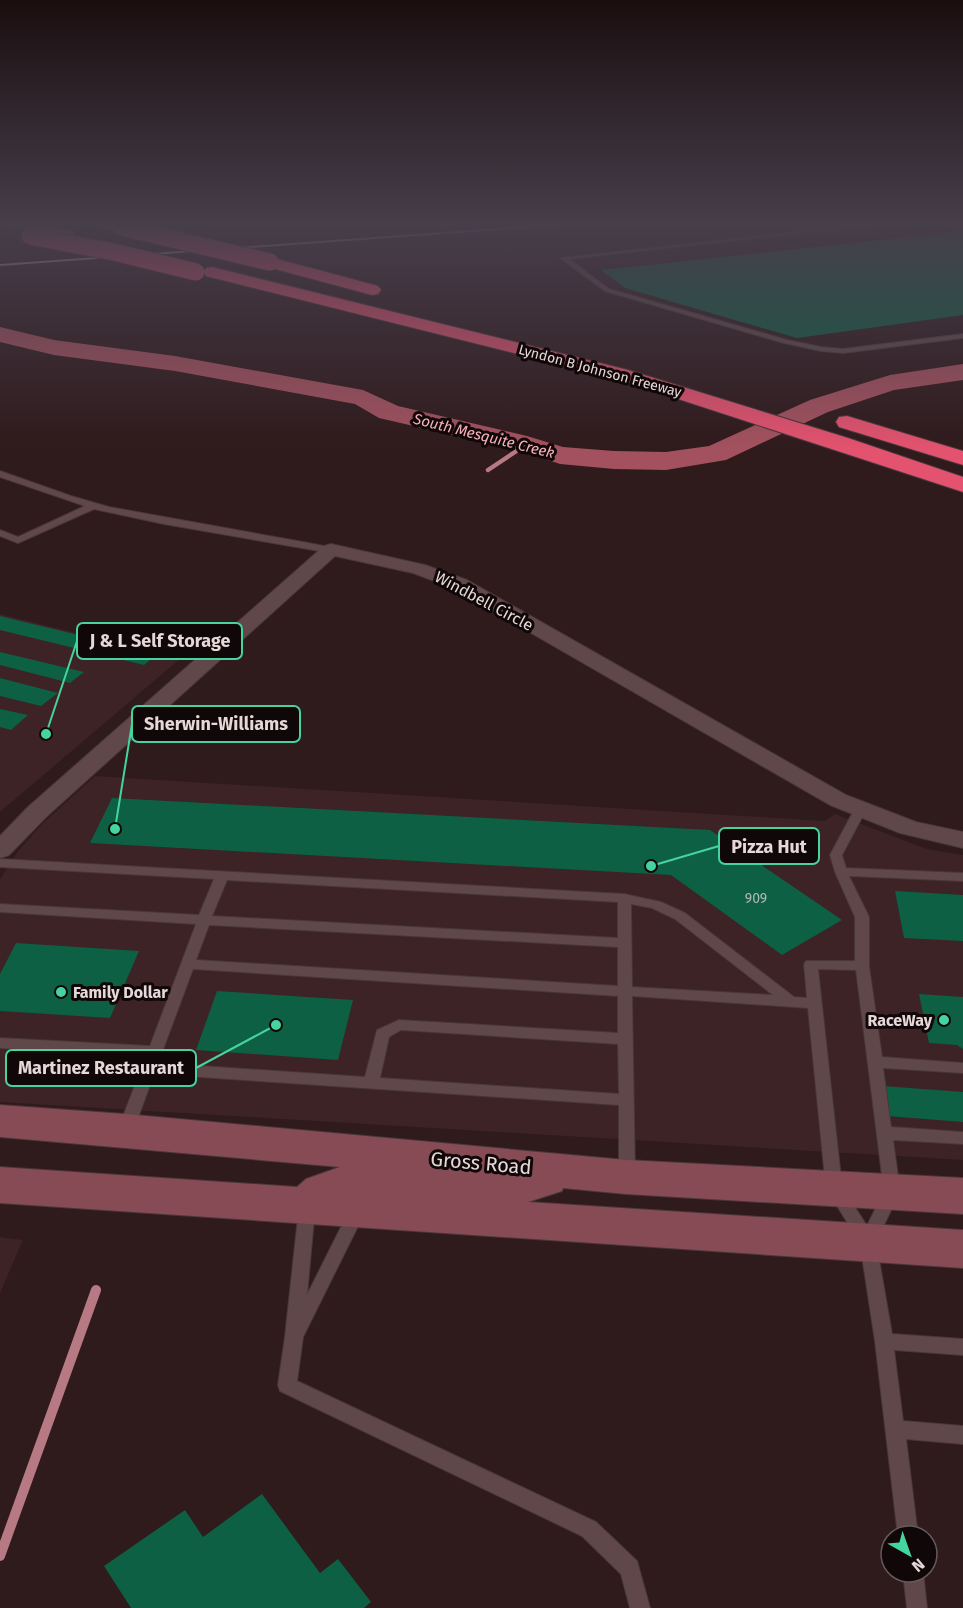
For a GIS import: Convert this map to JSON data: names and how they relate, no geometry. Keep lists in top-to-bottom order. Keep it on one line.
{"streets":{"highway":["Lyndon B Johnson Freeway"],"main road":["Gross Road"],"street":["Windbell Circle"]},"water":["South Mesquite Creek"],"places":["J & L Self Storage","Sherwin-Williams","Pizza Hut","Family Dollar","RaceWay","Martinez Restaurant"],"house_numbers":["909"],"north":"bottom right"}
